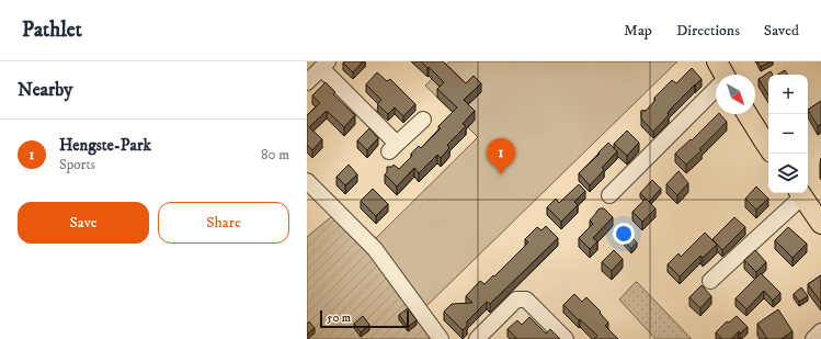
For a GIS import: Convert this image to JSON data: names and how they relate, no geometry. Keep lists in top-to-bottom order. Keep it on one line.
{"scale_bar":"50 m","north":"bottom right","page":{"header":"Pathlet","nav":["Map","Directions","Saved"],"heading":"Nearby","map_buttons":["+","−"],"list":[{"mark":"1","name":"Hengste-Park","note":"Sports","value":"80 m"}],"pins":"1","buttons":["Save","Share"],"scale":"50 m"}}
